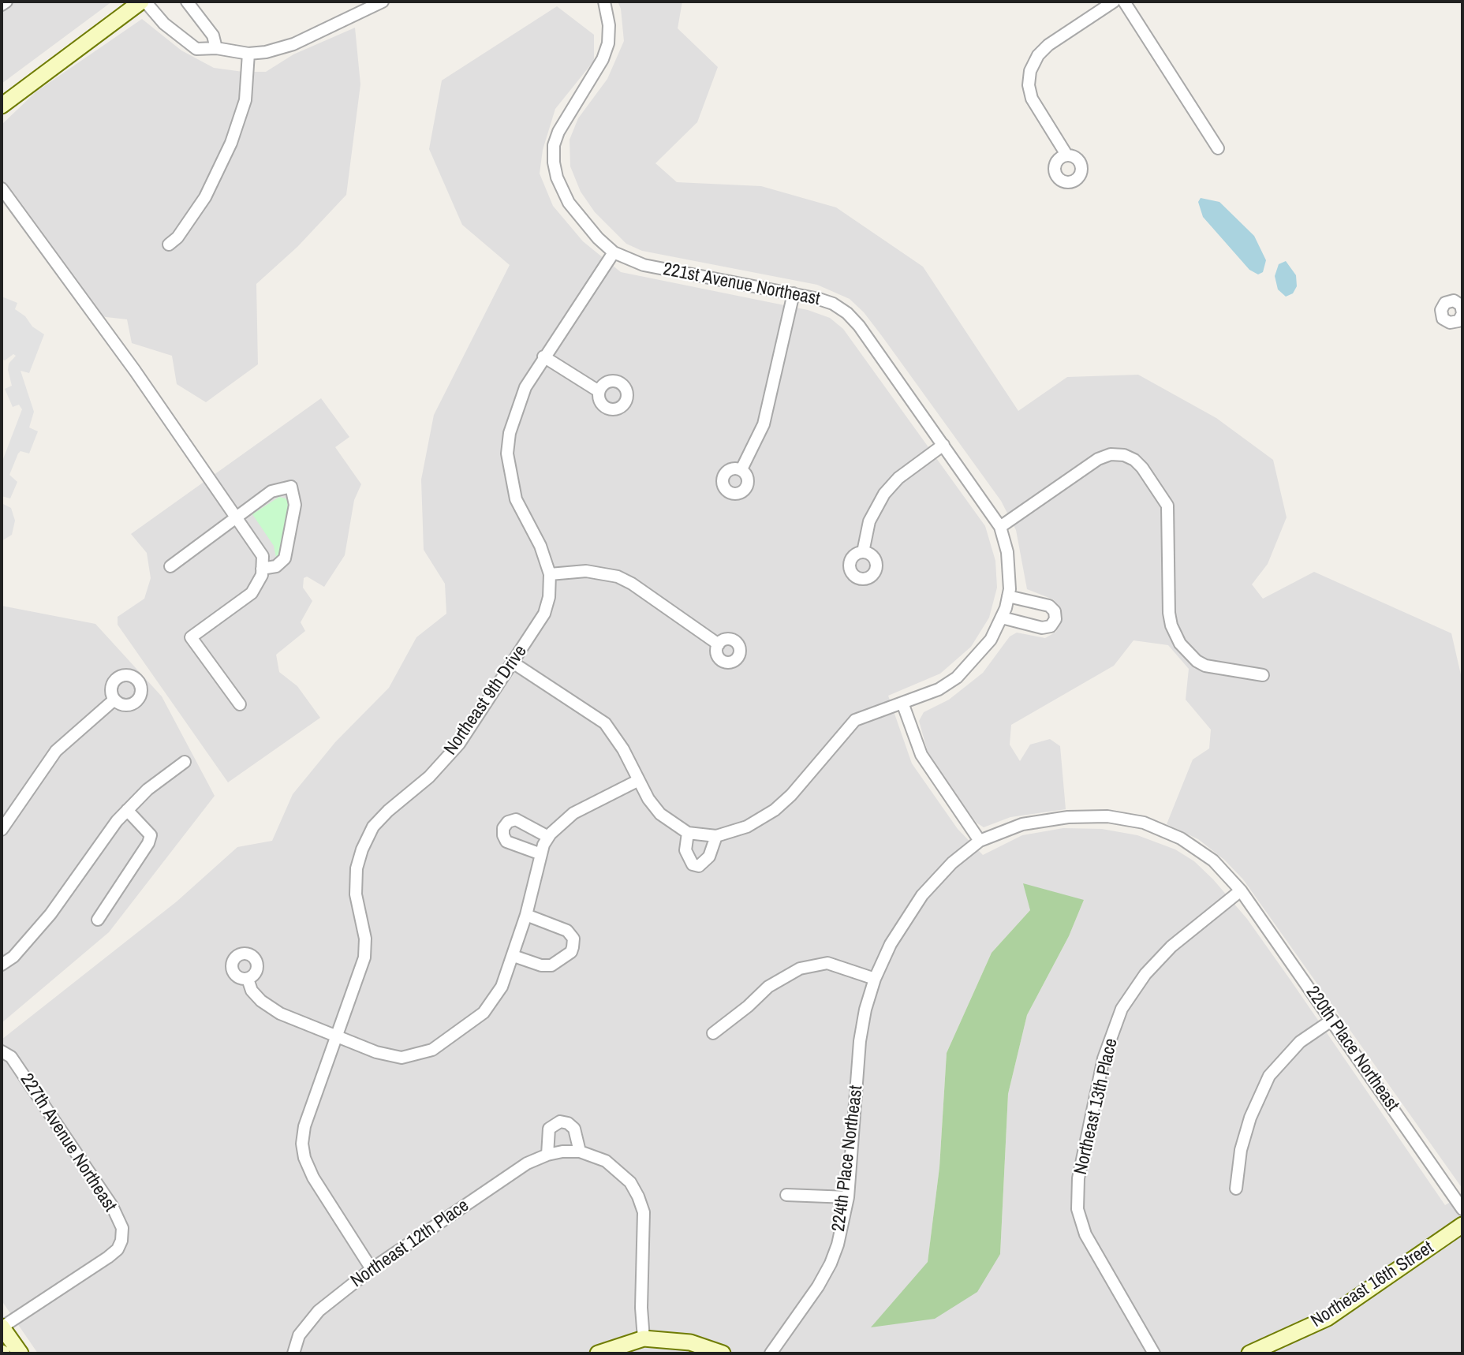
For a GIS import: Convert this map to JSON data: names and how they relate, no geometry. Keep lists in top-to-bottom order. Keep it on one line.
{"streets":{"street":["221st Avenue Northeast","Northeast 9th Drive","220th Place Northeast","Northeast 13th Place","227th Avenue Northeast","224th Place Northeast","Northeast 12th Place","Northeast 16th Street"]},"crossings":[["221st Avenue Northeast","Northeast 9th Drive"],["Northeast 9th Drive","Northeast 12th Place"],["220th Place Northeast","Northeast 13th Place"]]}
